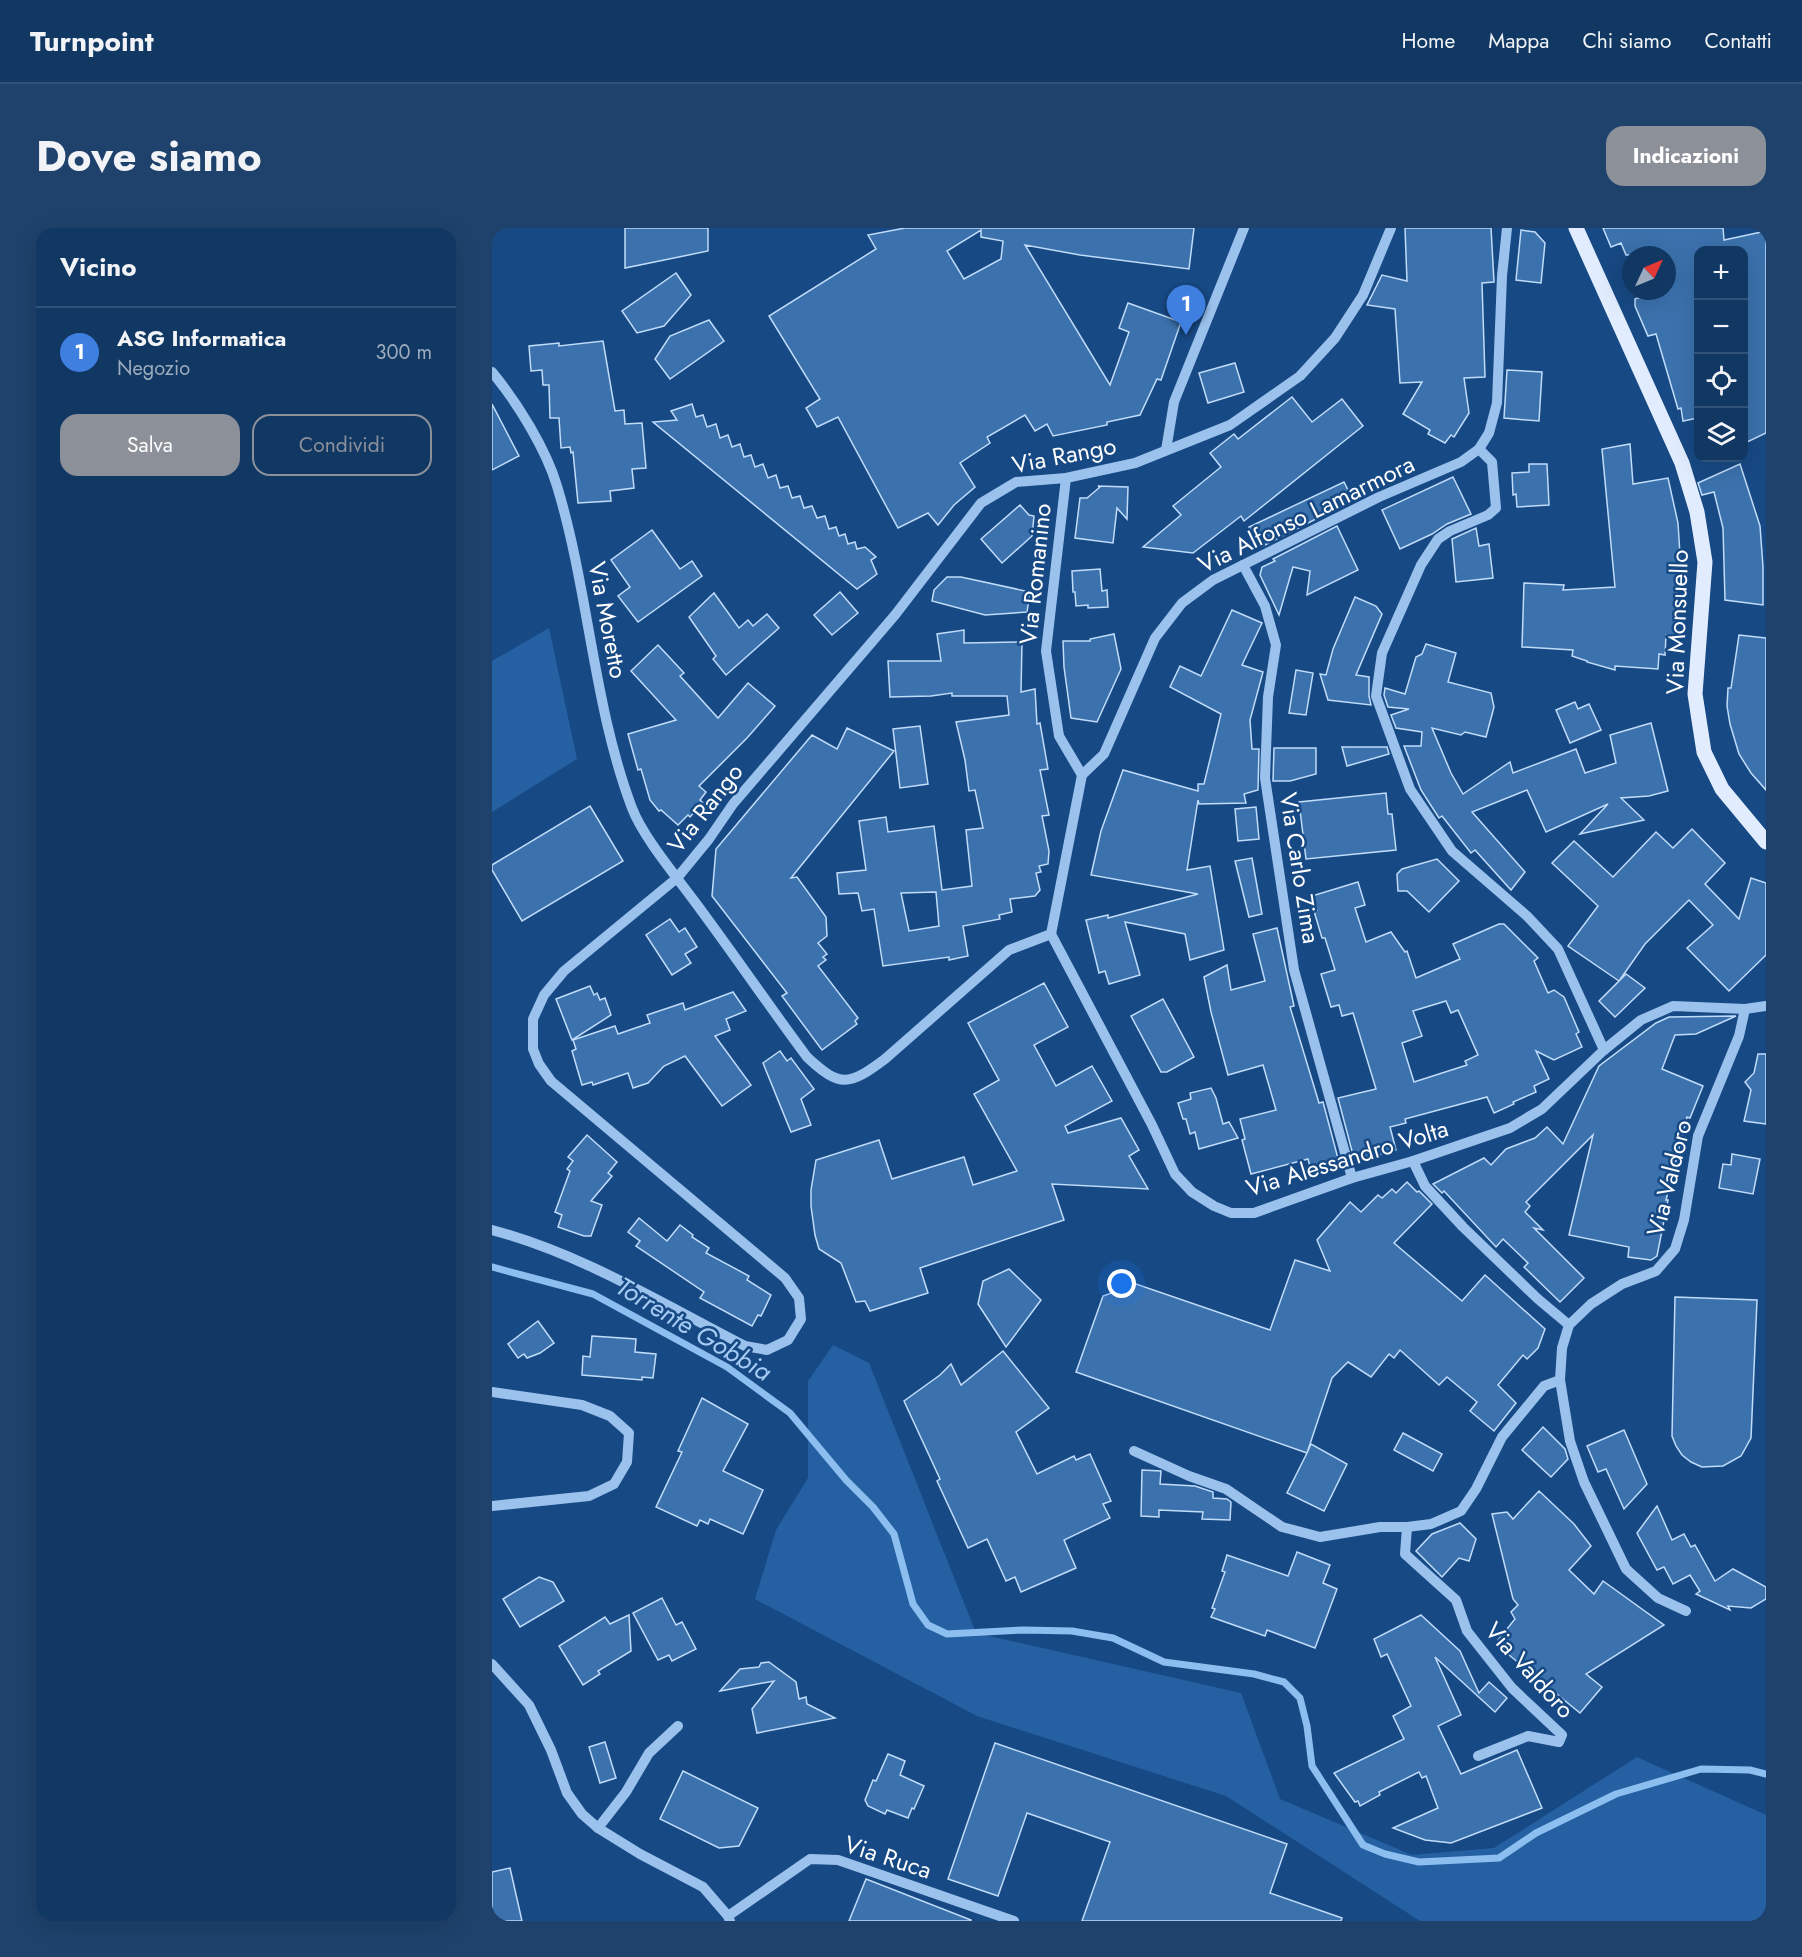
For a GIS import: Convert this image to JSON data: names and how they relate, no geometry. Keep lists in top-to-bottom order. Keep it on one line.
{"streets":{"main road":["Via Monsuello"],"street":["Via Rango","Via Alfonso Lamarmora","Via Romanino","Via Moretto","Via Carlo Zima","Via Alessandro Volta","Via Valdoro","Via Ruca"]},"crossings":[["Via Rango","Via Romanino"],["Via Rango","Via Moretto"],["Via Rango","Via Alessandro Volta"],["Via Alfonso Lamarmora","Via Romanino"],["Via Alfonso Lamarmora","Via Carlo Zima"],["Via Carlo Zima","Via Alessandro Volta"],["Via Alessandro Volta","Via Valdoro"]],"water":["Torrente Gobbia"],"north":"top right","page":{"header":"Turnpoint","nav":["Home","Mappa","Chi siamo","Contatti"],"title":"Dove siamo","buttons":["Indicazioni",["Salva","Condividi"]],"heading":"Vicino","map_buttons":["+","−"],"pins":"1","list":[{"mark":"1","name":"ASG Informatica","note":"Negozio","value":"300 m"}]}}
